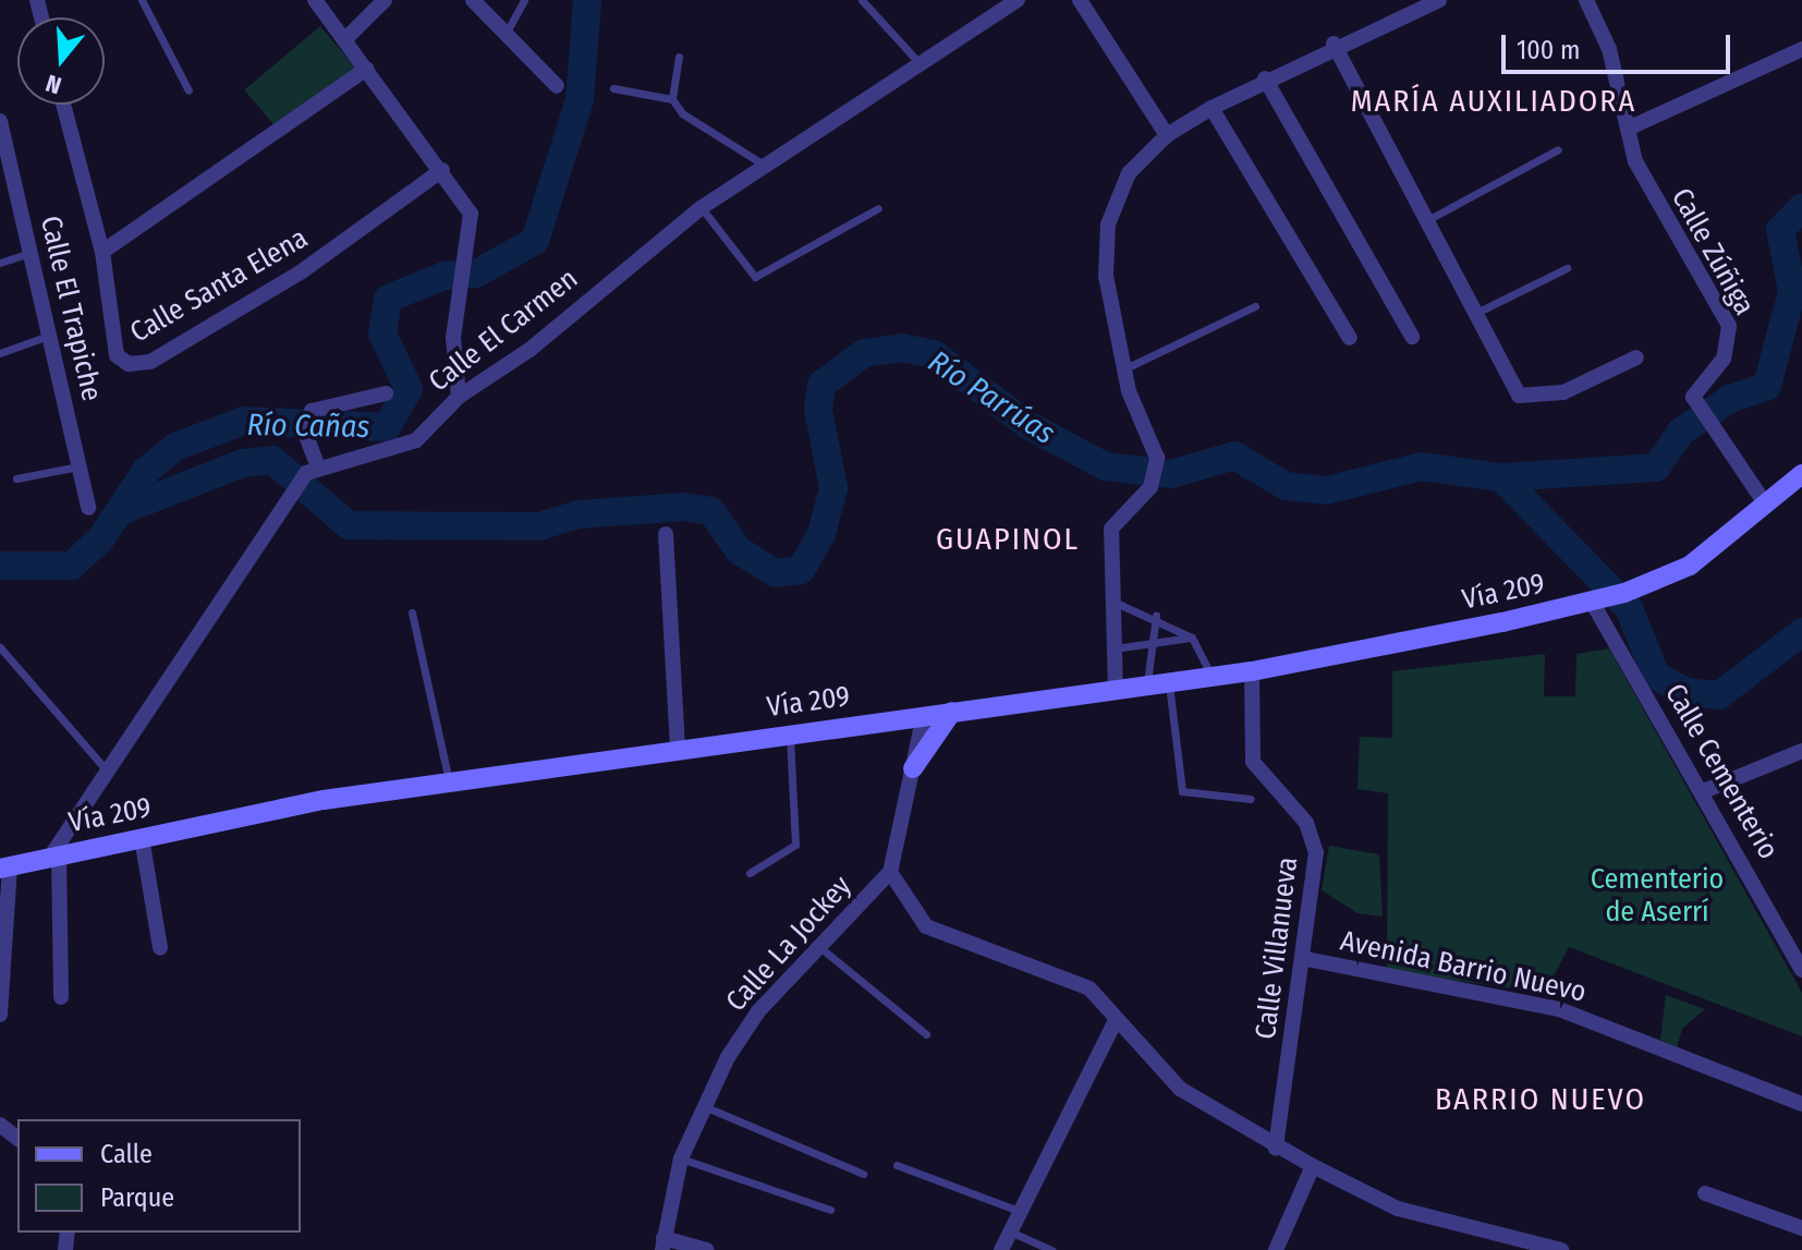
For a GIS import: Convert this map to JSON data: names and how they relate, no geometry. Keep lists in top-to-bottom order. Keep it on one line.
{"streets":{"main road":["Vía 209"],"street":["Calle Zúñiga","Calle Santa Elena","Calle El Trapiche","Calle El Carmen","Calle Cementerio","Calle La Jockey","Calle Villanueva","Avenida Barrio Nuevo"]},"crossings":[["Calle Zúñiga","Vía 209"],["Vía 209","Calle Cementerio"],["Vía 209","Calle Villanueva"],["Calle Villanueva","Avenida Barrio Nuevo"]],"districts":["MARÍA AUXILIADORA","GUAPINOL","BARRIO NUEVO"],"water":["Río Parrúas","Río Cañas"],"parks":["Cementerio de Aserrí"],"legend":["Calle","Parque"],"scale_bar":"100 m","north":"bottom"}
